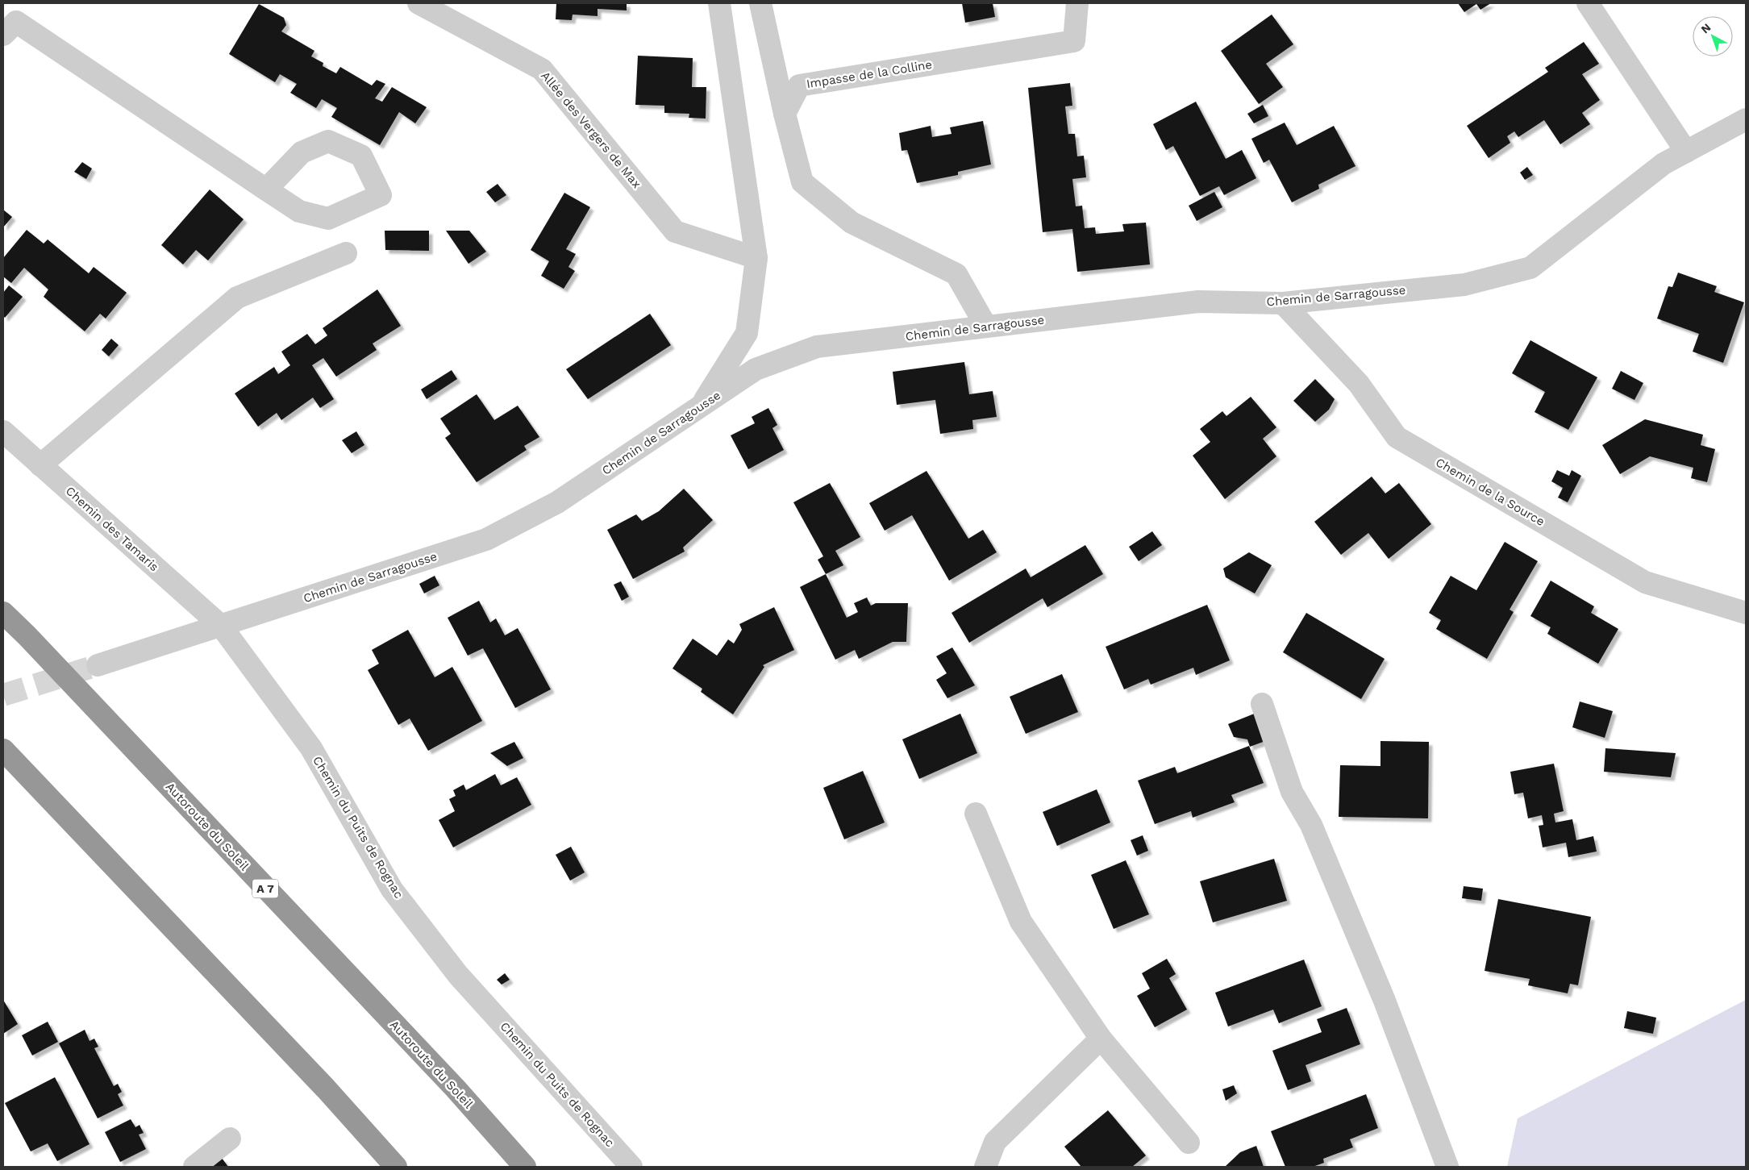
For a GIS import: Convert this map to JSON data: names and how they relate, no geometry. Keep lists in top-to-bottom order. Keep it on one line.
{"streets":{"highway":["Autoroute du Soleil","A 7"],"street":["Impasse de la Colline","Allée des Vergers de Max","Chemin de Sarragousse","Chemin de la Source","Chemin des Tamaris","Chemin du Puits de Rognac"]},"crossings":[["Chemin de Sarragousse","Chemin de la Source"],["Chemin de Sarragousse","Chemin des Tamaris"],["Chemin de Sarragousse","Chemin du Puits de Rognac"],["Chemin des Tamaris","Chemin du Puits de Rognac"]],"north":"top left"}
